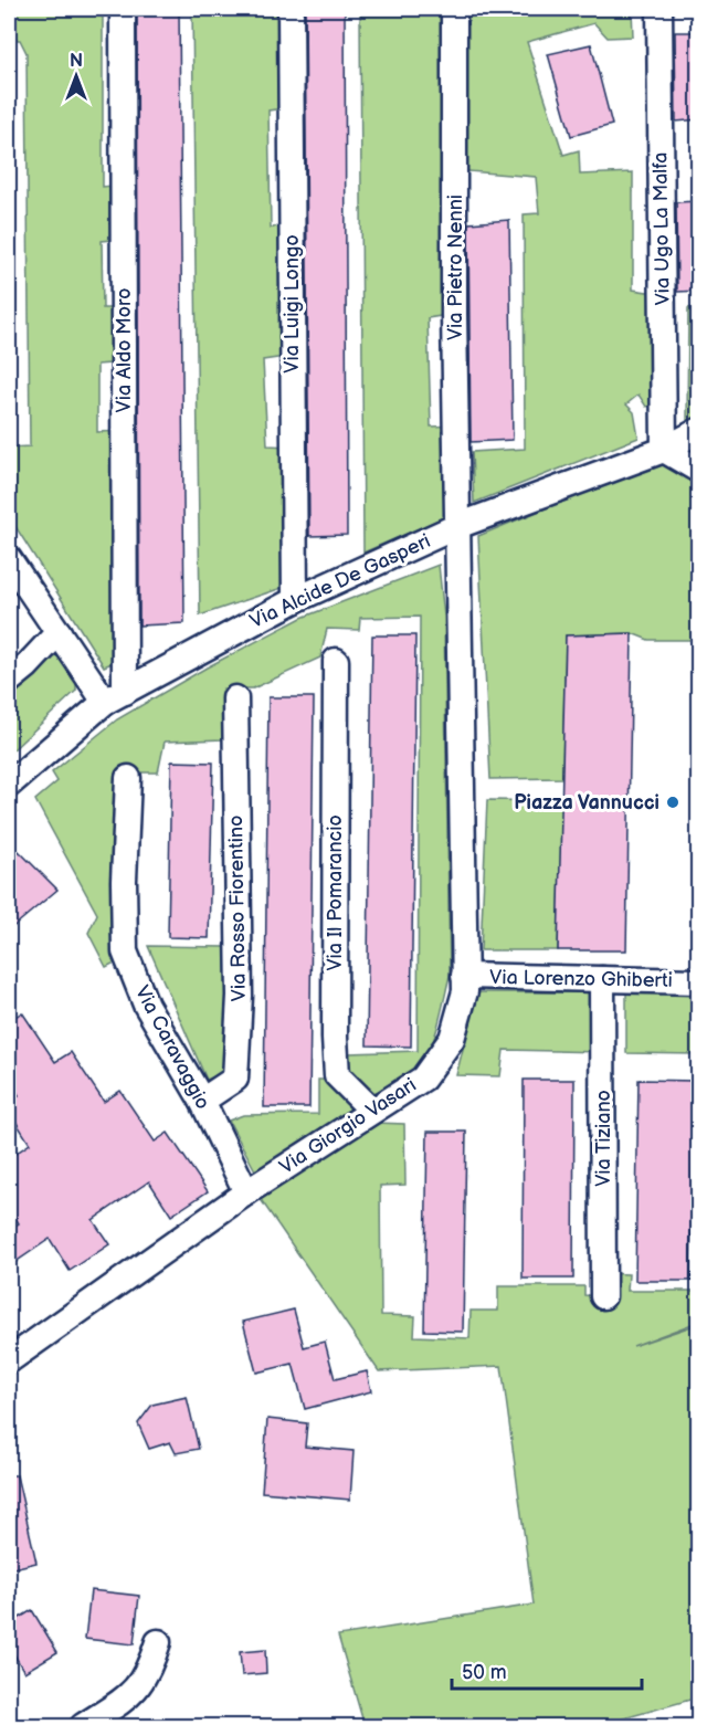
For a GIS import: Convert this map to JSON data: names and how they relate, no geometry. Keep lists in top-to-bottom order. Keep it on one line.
{"streets":{"street":["Via Ugo La Malfa","Via Pietro Nenni","Via Luigi Longo","Via Aldo Moro","Via Alcide De Gasperi","Via Il Pomarancio","Via Rosso Fiorentino","Via Lorenzo Ghiberti","Via Caravaggio","Via Giorgio Vasari","Via Tiziano"]},"crossings":[["Via Ugo La Malfa","Via Alcide De Gasperi"],["Via Pietro Nenni","Via Alcide De Gasperi"],["Via Pietro Nenni","Via Giorgio Vasari"],["Via Luigi Longo","Via Alcide De Gasperi"],["Via Aldo Moro","Via Alcide De Gasperi"],["Via Alcide De Gasperi","Via Giorgio Vasari"],["Via Il Pomarancio","Via Giorgio Vasari"],["Via Rosso Fiorentino","Via Caravaggio"],["Via Lorenzo Ghiberti","Via Giorgio Vasari"],["Via Lorenzo Ghiberti","Via Tiziano"],["Via Caravaggio","Via Giorgio Vasari"]],"places":["Piazza Vannucci"],"scale_bar":"50 m","north":"top"}
